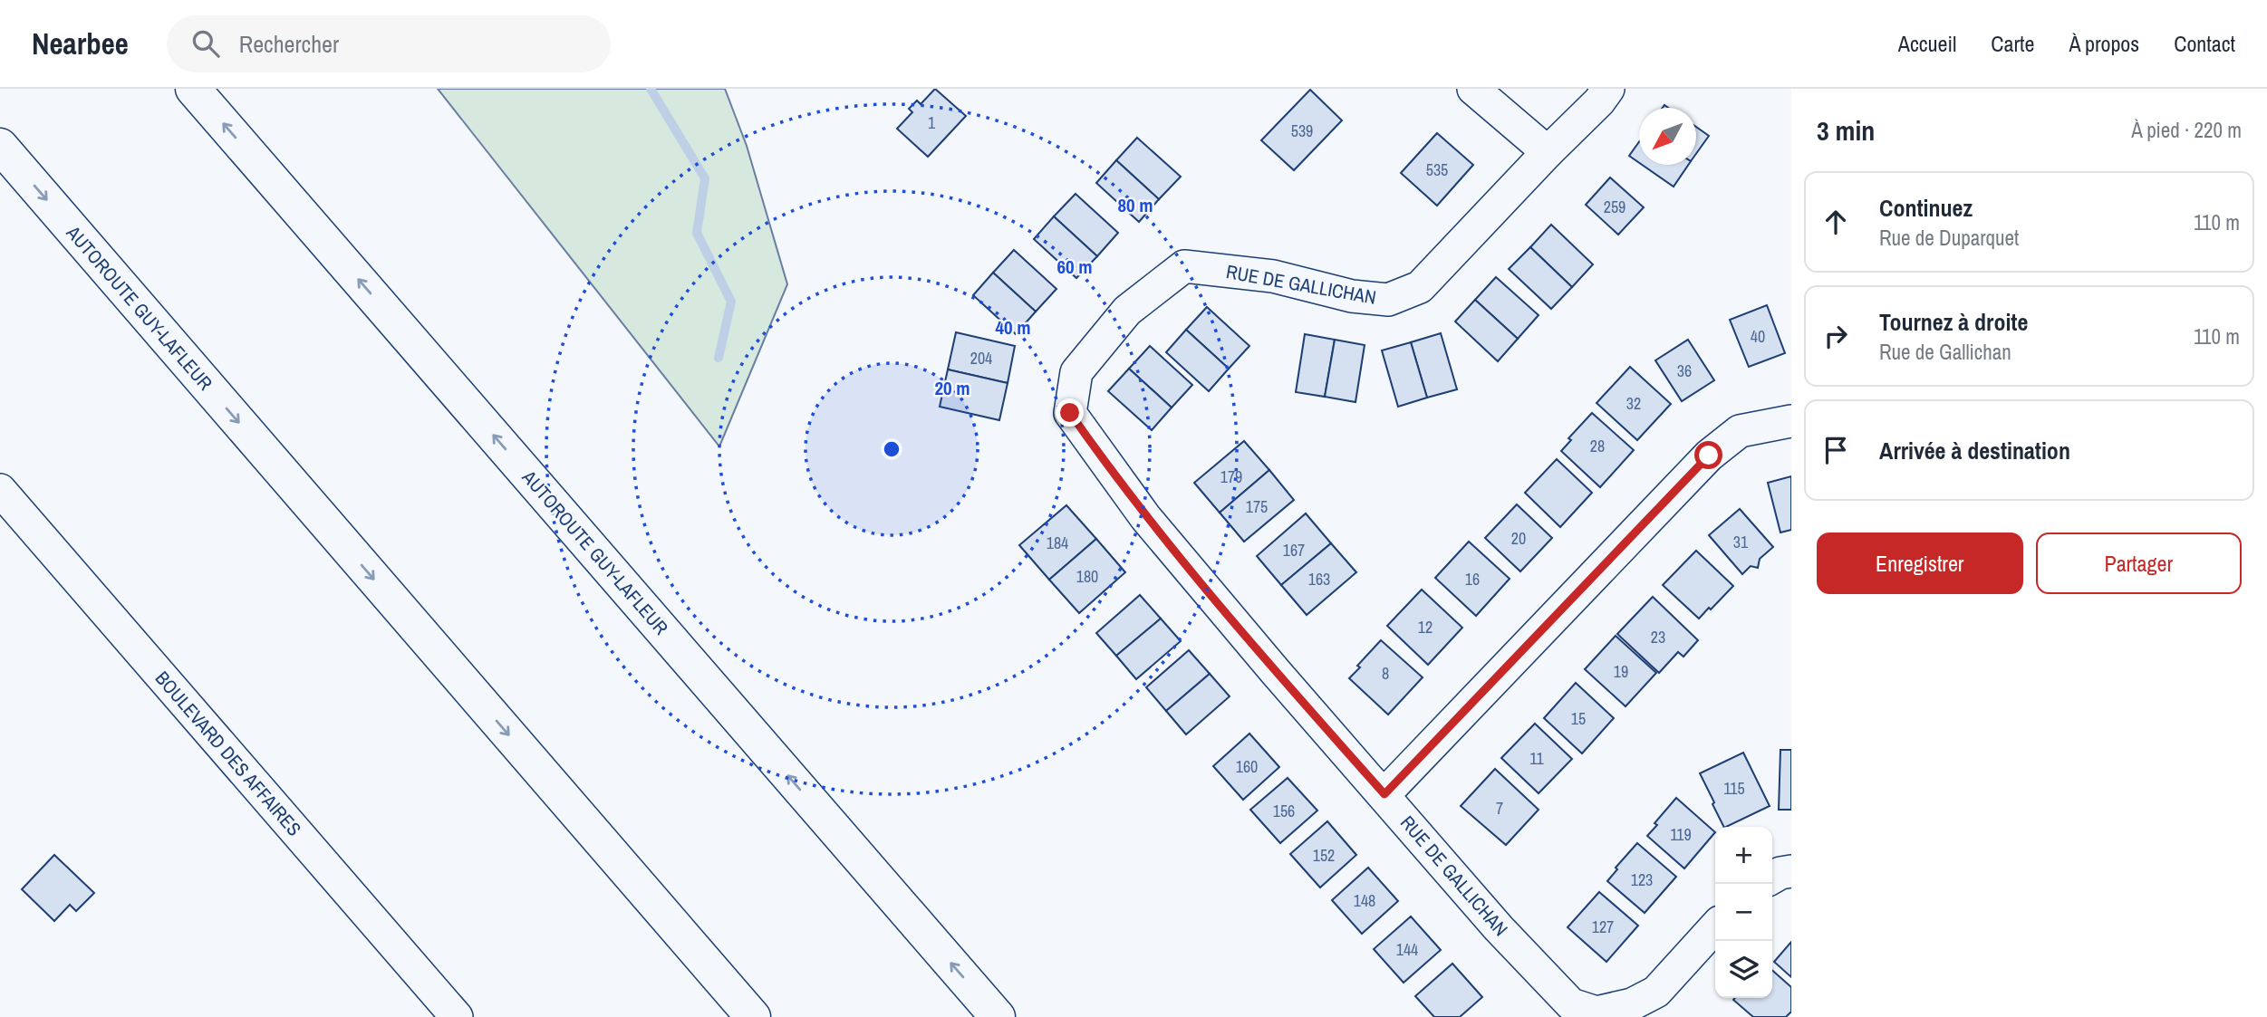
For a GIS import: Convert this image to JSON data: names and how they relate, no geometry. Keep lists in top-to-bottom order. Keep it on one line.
{"streets":{"highway":["AUTOROUTE GUY-LAFLEUR"],"street":["RUE DE GALLICHAN","BOULEVARD DES AFFAIRES"]},"house_numbers":["1","539","535","259","40","204","36","32","28","179","175","20","31","184","167","180","163","16","12","23","19","8","15","11","160","115","7","156","119","152","123","148","127","144"],"north":"bottom left","page":{"header":"Nearbee","search":"Rechercher","nav":["Accueil","Carte","À propos","Contact"],"heading":["3 min","À pied · 220 m"],"list":[["Continuez","Rue de Duparquet","110 m"],["Tournez à droite","Rue de Gallichan","110 m"],"Arrivée à destination"],"buttons":["Enregistrer","Partager"],"map_buttons":["+","−"]},"rings":["80 m","60 m","40 m","20 m"]}
